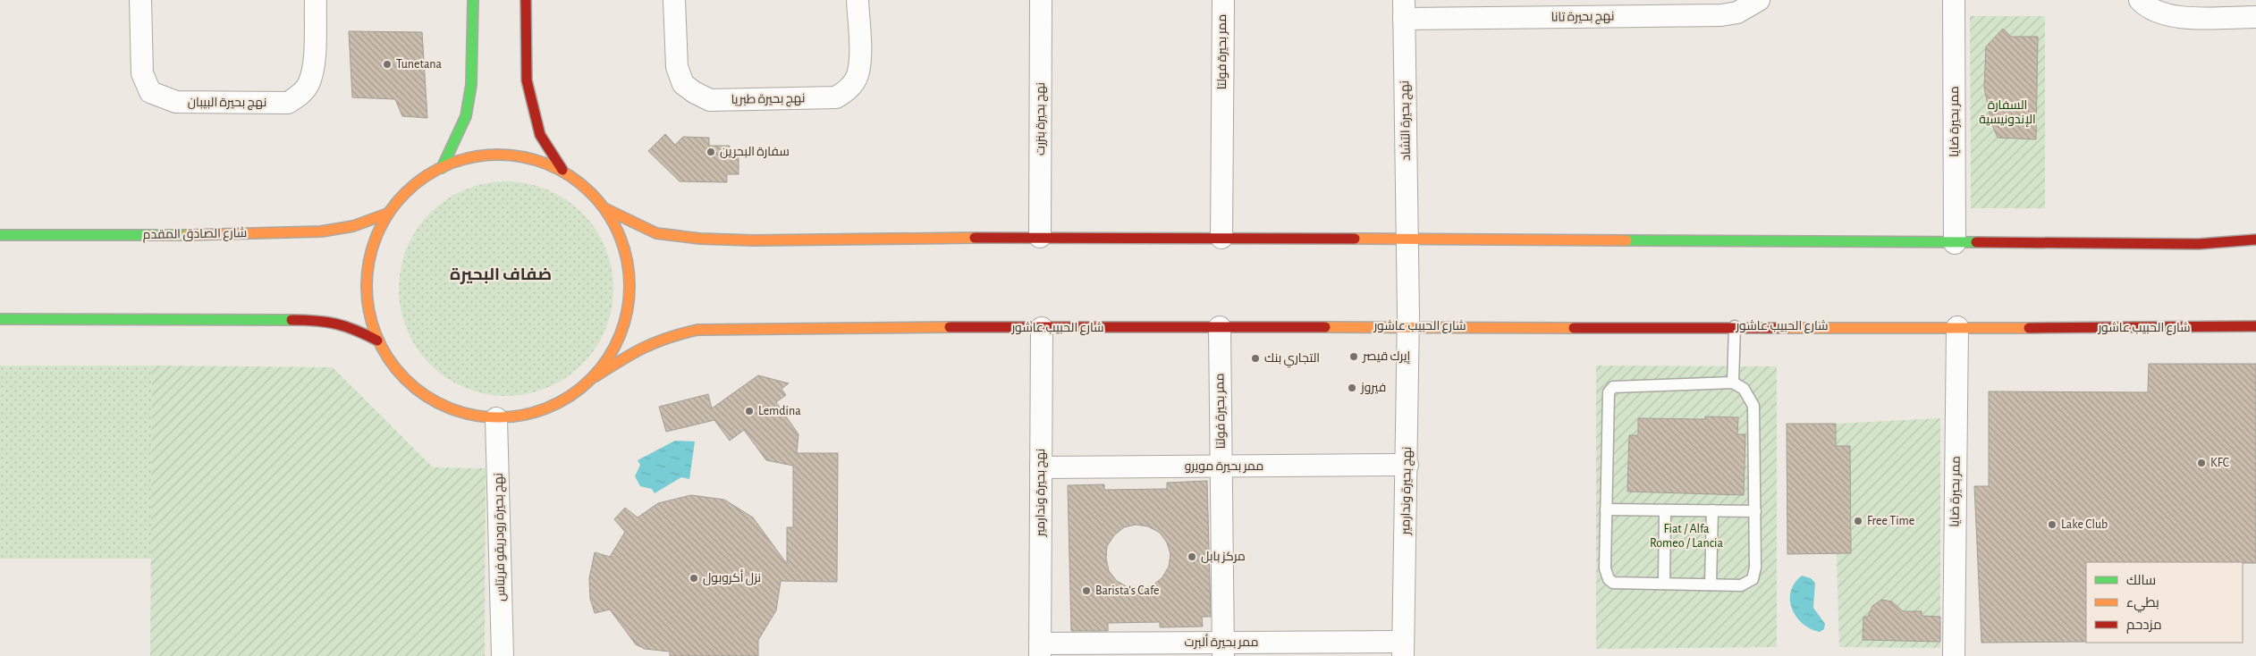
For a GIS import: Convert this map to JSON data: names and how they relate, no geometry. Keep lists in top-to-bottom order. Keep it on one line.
{"streets":{"main road":["شارع الصادق المقدم","شارع الحبيب عاشور"],"street":["نهج بحيرة تانا","ممر بحيرة فولتا","نهج بحيرة طبريا","نهج بحيرة البيبان","نهج بحيرة بنزرت","نهج بحيرة التشاد","ممر بحيرة ضايا","ممر بحيرة مويرو","نهج بحيرة وندارمير","نهج بحيرة رودريقو فريتاس","ممر بحيرة ألبرت"]},"crossings":[["نهج بحيرة تانا","نهج بحيرة التشاد"],["ممر بحيرة فولتا","شارع الحبيب عاشور"],["ممر بحيرة فولتا","ممر بحيرة مويرو"],["ممر بحيرة فولتا","ممر بحيرة ألبرت"],["نهج بحيرة التشاد","شارع الحبيب عاشور"],["نهج بحيرة التشاد","نهج بحيرة وندارمير"],["ممر بحيرة ضايا","شارع الحبيب عاشور"],["شارع الحبيب عاشور","نهج بحيرة وندارمير"],["شارع الحبيب عاشور","نهج بحيرة رودريقو فريتاس"],["ممر بحيرة مويرو","نهج بحيرة وندارمير"],["نهج بحيرة وندارمير","ممر بحيرة ألبرت"]],"districts":["ضفاف البحيرة"],"parks":["السفارة الإندونيسية","Fiat / Alfa Romeo / Lancia"],"places":["Tunetana","سفارة البحرين","إيرك قيصر","التجاري بنك","فيروز","Lemdina","KFC","Free Time","Lake Club","مركز بابل","نزل أكروبول","Barista's Cafe"],"legend":["سالك","بطيء","مزدحم"]}
